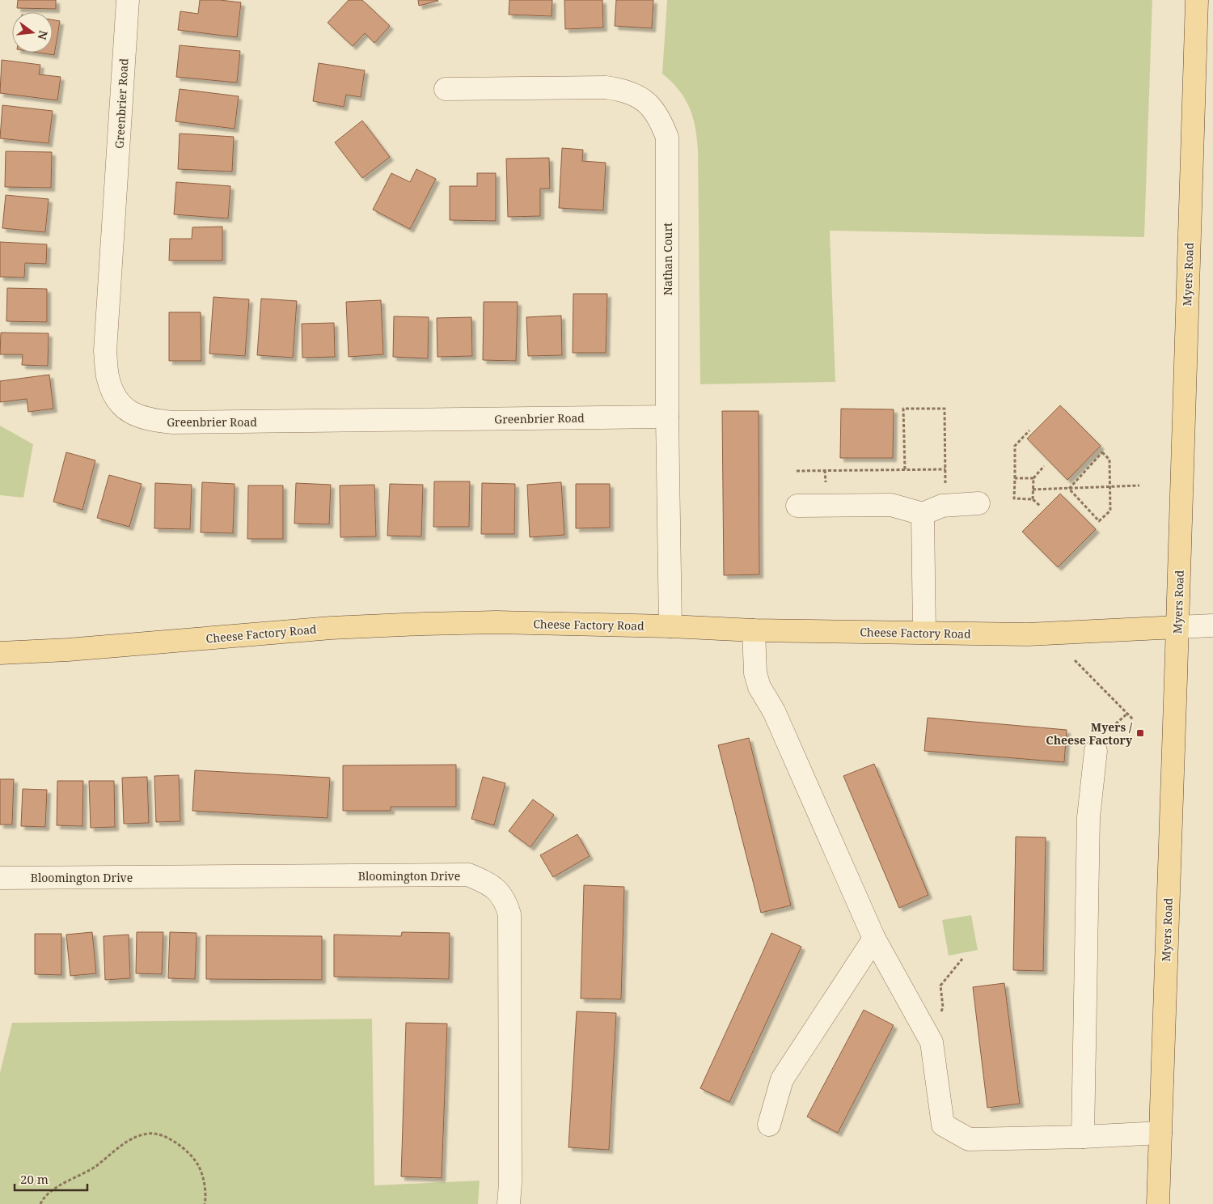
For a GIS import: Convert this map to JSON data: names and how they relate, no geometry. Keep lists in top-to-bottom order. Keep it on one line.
{"streets":{"main road":["Myers Road","Cheese Factory Road"],"street":["Greenbrier Road","Nathan Court","Bloomington Drive"]},"crossings":[["Greenbrier Road","Nathan Court"],["Nathan Court","Cheese Factory Road"],["Myers Road","Cheese Factory Road"]],"places":{"transit":["Myers / Cheese Factory"]},"scale_bar":"20 m","north":"right"}
